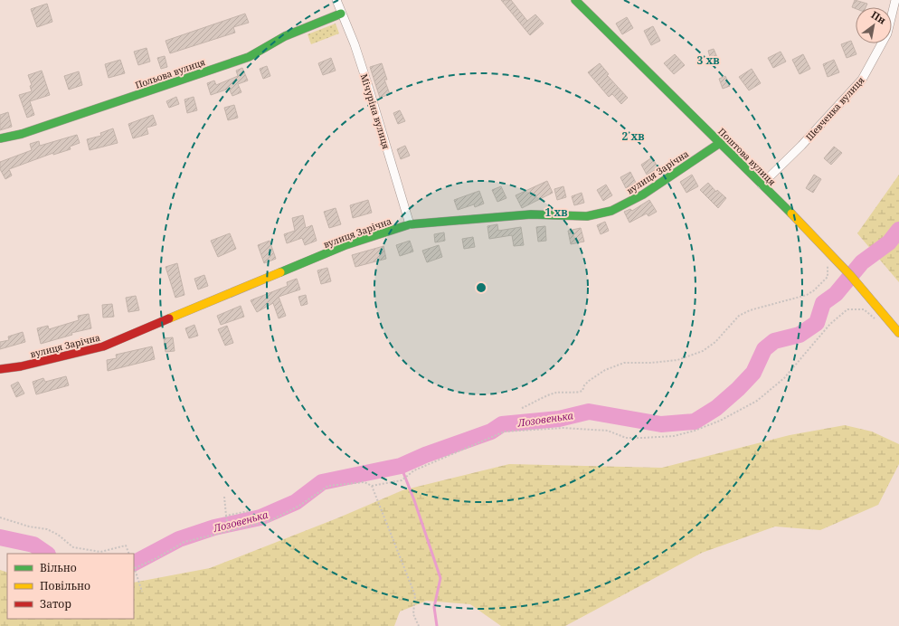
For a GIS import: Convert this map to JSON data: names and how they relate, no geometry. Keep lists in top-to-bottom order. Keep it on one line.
{"streets":{"street":["Польова вулиця","Шевченка вулиця","Мічуріна вулиця","Поштова вулиця","вулиця Зарічна"]},"crossings":[["Польова вулиця","Мічуріна вулиця"],["Шевченка вулиця","Поштова вулиця"],["Мічуріна вулиця","вулиця Зарічна"],["Поштова вулиця","вулиця Зарічна"]],"water":["Лозовенька"],"legend":["Вільно","Повільно","Затор"],"north":"top right","rings":["3 хв","2 хв","1 хв"]}
